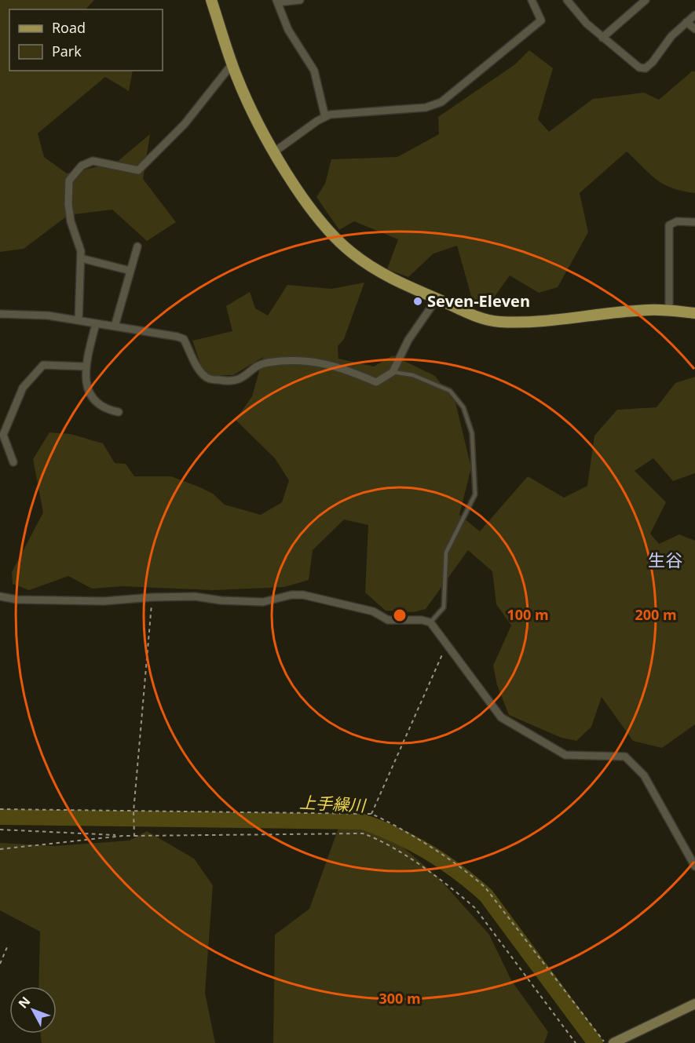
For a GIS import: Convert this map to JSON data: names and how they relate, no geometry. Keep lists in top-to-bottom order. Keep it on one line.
{"districts":["生谷"],"water":["上手繰川"],"places":["Seven-Eleven"],"legend":["Road","Park"],"north":"top left","rings":["100 m","200 m","300 m"]}
